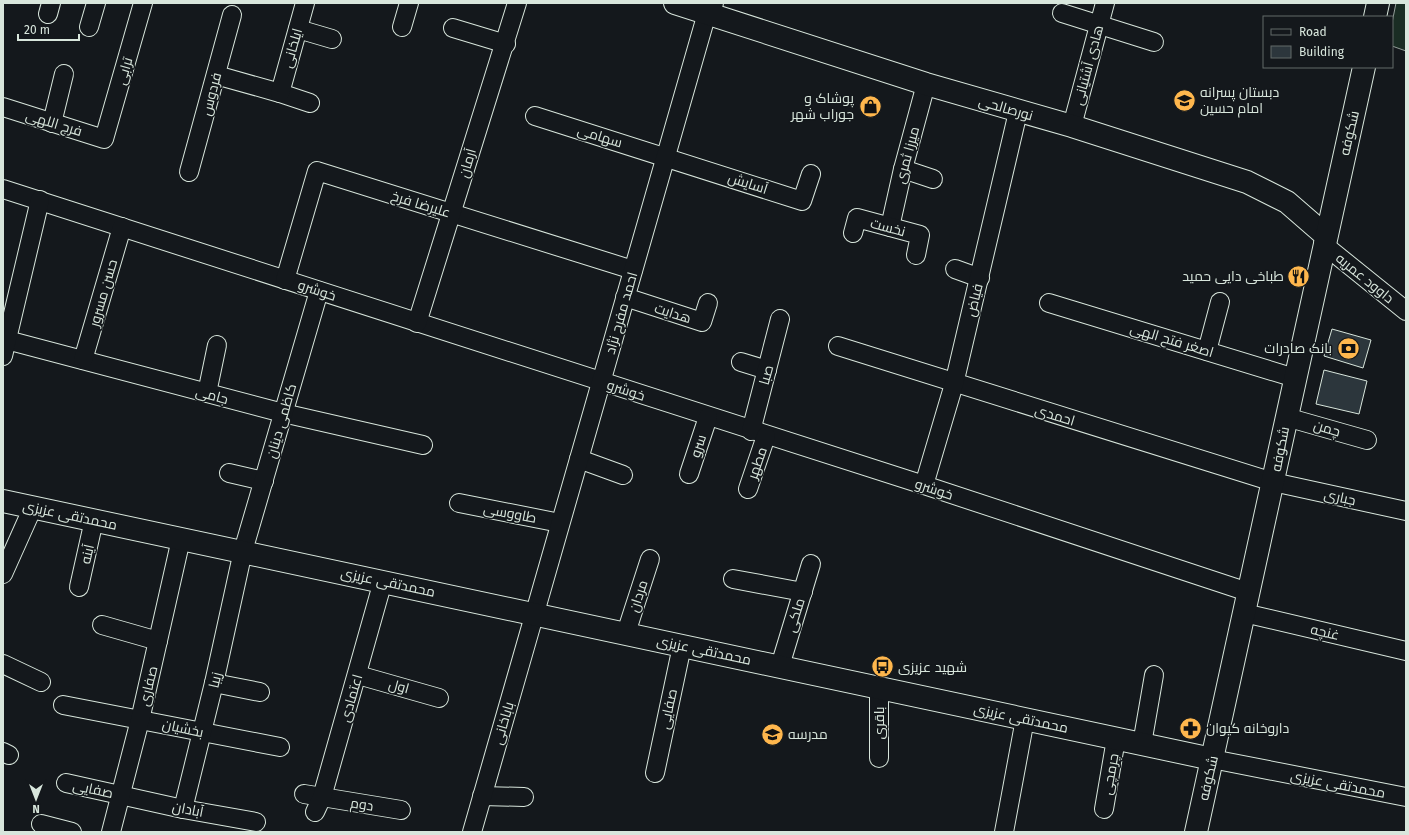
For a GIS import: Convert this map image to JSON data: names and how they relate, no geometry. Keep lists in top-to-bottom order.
{
  "streets": {
    "main road": ["نورصالحی", "شکوفه", "محمدتقی عزیزی"],
    "street": [
      "ایلخانی",
      "هادی آشتیانی",
      "ترابی",
      "فردوس",
      "فرج اللهی",
      "سهامی",
      "میرزا ثمری",
      "آرمان",
      "آسایش",
      "علیرضا فرخ",
      "نخست",
      "داوود عمریه",
      "خوشرو",
      "حسن مسرور",
      "فیاض",
      "احمد مفرح نژاد",
      "هدایت",
      "اصغر فتح الهی",
      "صبا",
      "جامی",
      "احمدی",
      "کاظمی دینان",
      "چمن",
      "سرو",
      "مطهر",
      "جباری",
      "طاووسی",
      "آینه",
      "مردان",
      "ملکی",
      "غنچه",
      "زیبا",
      "صفاری",
      "اول",
      "اعتمادی",
      "صفایی",
      "باباخانی",
      "باقری",
      "بخشیان",
      "چرمچی",
      "دوم",
      "آبادان"
    ]
  },
  "crossings": [
    ["هادی آشتیانی", "نورصالحی"],
    ["ترابی", "فرج اللهی"],
    ["نورصالحی", "شکوفه"],
    ["نورصالحی", "میرزا ثمری"],
    ["نورصالحی", "داوود عمریه"],
    ["نورصالحی", "فیاض"],
    ["نورصالحی", "احمد مفرح نژاد"],
    ["شکوفه", "داوود عمریه"],
    ["شکوفه", "خوشرو"],
    ["شکوفه", "اصغر فتح الهی"],
    ["شکوفه", "احمدی"],
    ["شکوفه", "چمن"],
    ["شکوفه", "جباری"],
    ["شکوفه", "محمدتقی عزیزی"],
    ["شکوفه", "غنچه"],
    ["سهامی", "آسایش"],
    ["سهامی", "احمد مفرح نژاد"],
    ["میرزا ثمری", "نخست"],
    ["آرمان", "علیرضا فرخ"],
    ["آرمان", "خوشرو"],
    ["آسایش", "احمد مفرح نژاد"],
    ["علیرضا فرخ", "خوشرو"],
    ["علیرضا فرخ", "احمد مفرح نژاد"],
    ["خوشرو", "حسن مسرور"],
    ["خوشرو", "فیاض"],
    ["خوشرو", "احمد مفرح نژاد"],
    ["خوشرو", "صبا"],
    ["خوشرو", "کاظمی دینان"],
    ["خوشرو", "سرو"],
    ["خوشرو", "مطهر"],
    ["حسن مسرور", "جامی"],
    ["فیاض", "احمدی"],
    ["احمد مفرح نژاد", "هدایت"],
    ["احمد مفرح نژاد", "طاووسی"],
    ["احمد مفرح نژاد", "محمدتقی عزیزی"],
    ["احمد مفرح نژاد", "باباخانی"],
    ["صبا", "مطهر"],
    ["جامی", "کاظمی دینان"],
    ["احمدی", "جباری"],
    ["کاظمی دینان", "محمدتقی عزیزی"],
    ["کاظمی دینان", "زیبا"],
    ["محمدتقی عزیزی", "آینه"],
    ["محمدتقی عزیزی", "مردان"],
    ["محمدتقی عزیزی", "ملکی"],
    ["محمدتقی عزیزی", "زیبا"],
    ["محمدتقی عزیزی", "صفاری"],
    ["محمدتقی عزیزی", "اعتمادی"],
    ["محمدتقی عزیزی", "صفایی"],
    ["محمدتقی عزیزی", "باباخانی"],
    ["محمدتقی عزیزی", "باقری"],
    ["محمدتقی عزیزی", "چرمچی"],
    ["زیبا", "بخشیان"],
    ["زیبا", "آبادان"],
    ["صفاری", "صفایی"],
    ["صفاری", "بخشیان"],
    ["صفاری", "آبادان"],
    ["اول", "اعتمادی"],
    ["اعتمادی", "دوم"],
    ["صفایی", "آبادان"]
  ],
  "places": {
    "school or university": ["دبستان پسرانه امام حسین", "مدرسه"],
    "shop": ["پوشاک و جوراب شهر"],
    "restaurant": ["طباخی دایی حمید"],
    "bank": ["بانک صادرات"],
    "bus stop": ["شهید عزیزی"],
    "pharmacy": ["داروخانه کیوان"]
  },
  "legend": ["Road", "Building"],
  "scale_bar": "20 m",
  "north": "bottom"
}
